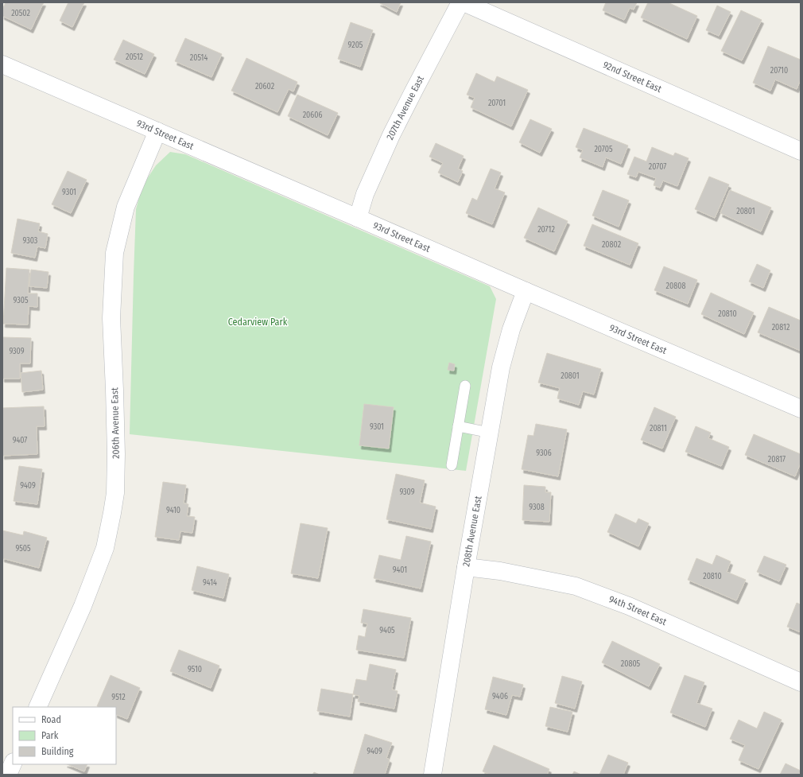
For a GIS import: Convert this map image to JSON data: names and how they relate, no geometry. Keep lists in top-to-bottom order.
{
  "streets": {
    "street": [
      "92nd Street East",
      "207th Avenue East",
      "93rd Street East",
      "206th Avenue East",
      "208th Avenue East",
      "94th Street East"
    ]
  },
  "crossings": [
    ["207th Avenue East", "93rd Street East"],
    ["93rd Street East", "206th Avenue East"],
    ["93rd Street East", "208th Avenue East"],
    ["208th Avenue East", "94th Street East"]
  ],
  "parks": ["Cedarview Park"],
  "house_numbers": [
    "20502",
    "9205",
    "20512",
    "20514",
    "20710",
    "20602",
    "20701",
    "20606",
    "20705",
    "20707",
    "9301",
    "20801",
    "20712",
    "9303",
    "20802",
    "20808",
    "9305",
    "20810",
    "20812",
    "9309",
    "20801",
    "9301",
    "20811",
    "9407",
    "9306",
    "20817",
    "9409",
    "9309",
    "9308",
    "9410",
    "9505",
    "9401",
    "20810",
    "9414",
    "9405",
    "20805",
    "9510",
    "9406",
    "9512",
    "9409"
  ],
  "legend": ["Road", "Park", "Building"]
}
